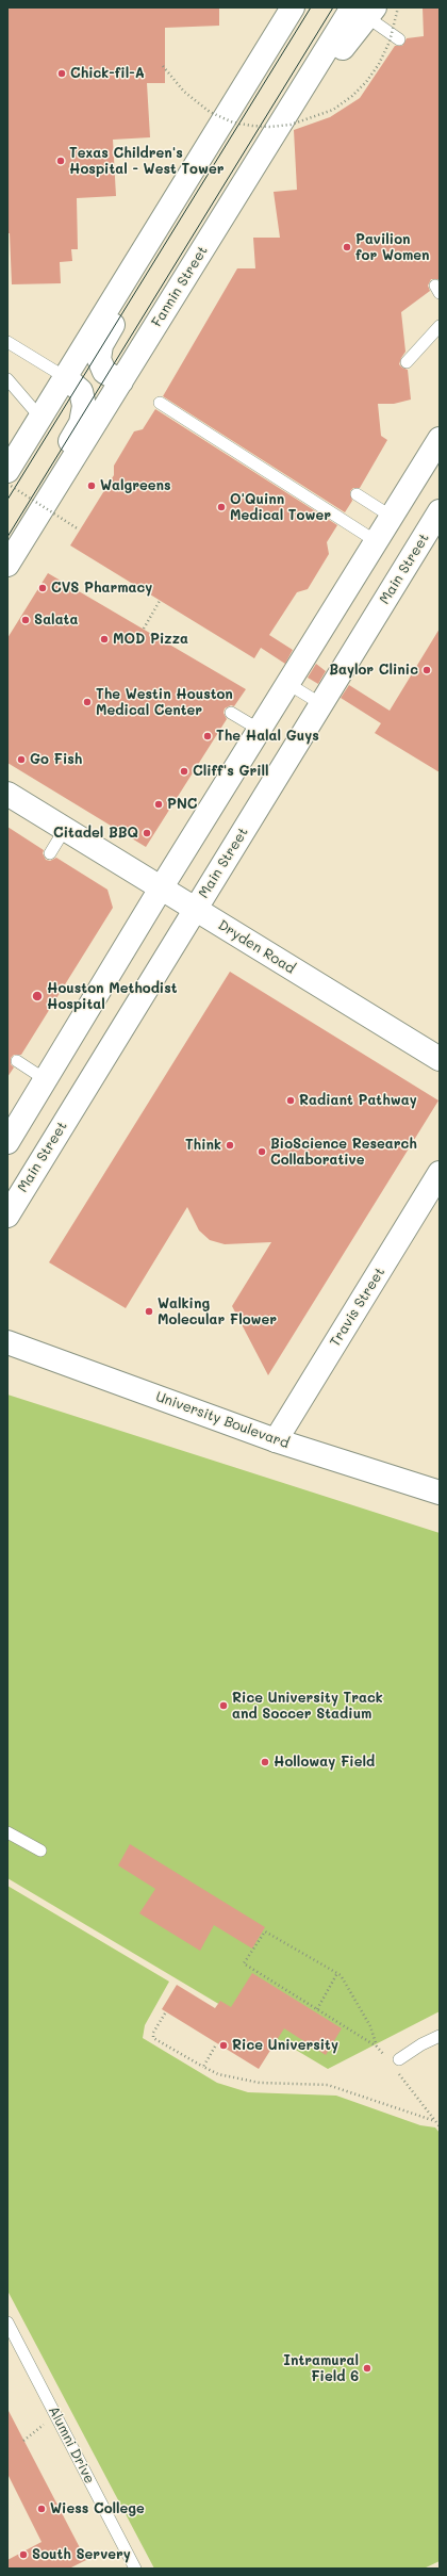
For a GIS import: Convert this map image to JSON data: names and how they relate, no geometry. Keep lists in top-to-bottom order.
{
  "streets": {
    "main road": [
      "Fannin Street",
      "Main Street",
      "Dryden Road",
      "Travis Street",
      "University Boulevard"
    ],
    "lane": ["Alumni Drive"]
  },
  "crossings": [
    ["Main Street", "Dryden Road"],
    ["Travis Street", "University Boulevard"]
  ],
  "places": [
    "Chick-fil-A",
    "Texas Children's Hospital - West Tower",
    "Pavilion for Women",
    "Walgreens",
    "O'Quinn Medical Tower",
    "CVS Pharmacy",
    "Salata",
    "MOD Pizza",
    "Baylor Clinic",
    "The Westin Houston Medical Center",
    "The Halal Guys",
    "Go Fish",
    "Cliff's Grill",
    "PNC",
    "Citadel BBQ",
    "Houston Methodist Hospital",
    "Radiant Pathway",
    "Think",
    "BioScience Research Collaborative",
    "Walking Molecular Flower",
    "Rice University Track and Soccer Stadium",
    "Holloway Field",
    "Rice University",
    "Intramural Field 6",
    "Wiess College",
    "South Servery"
  ]
}
